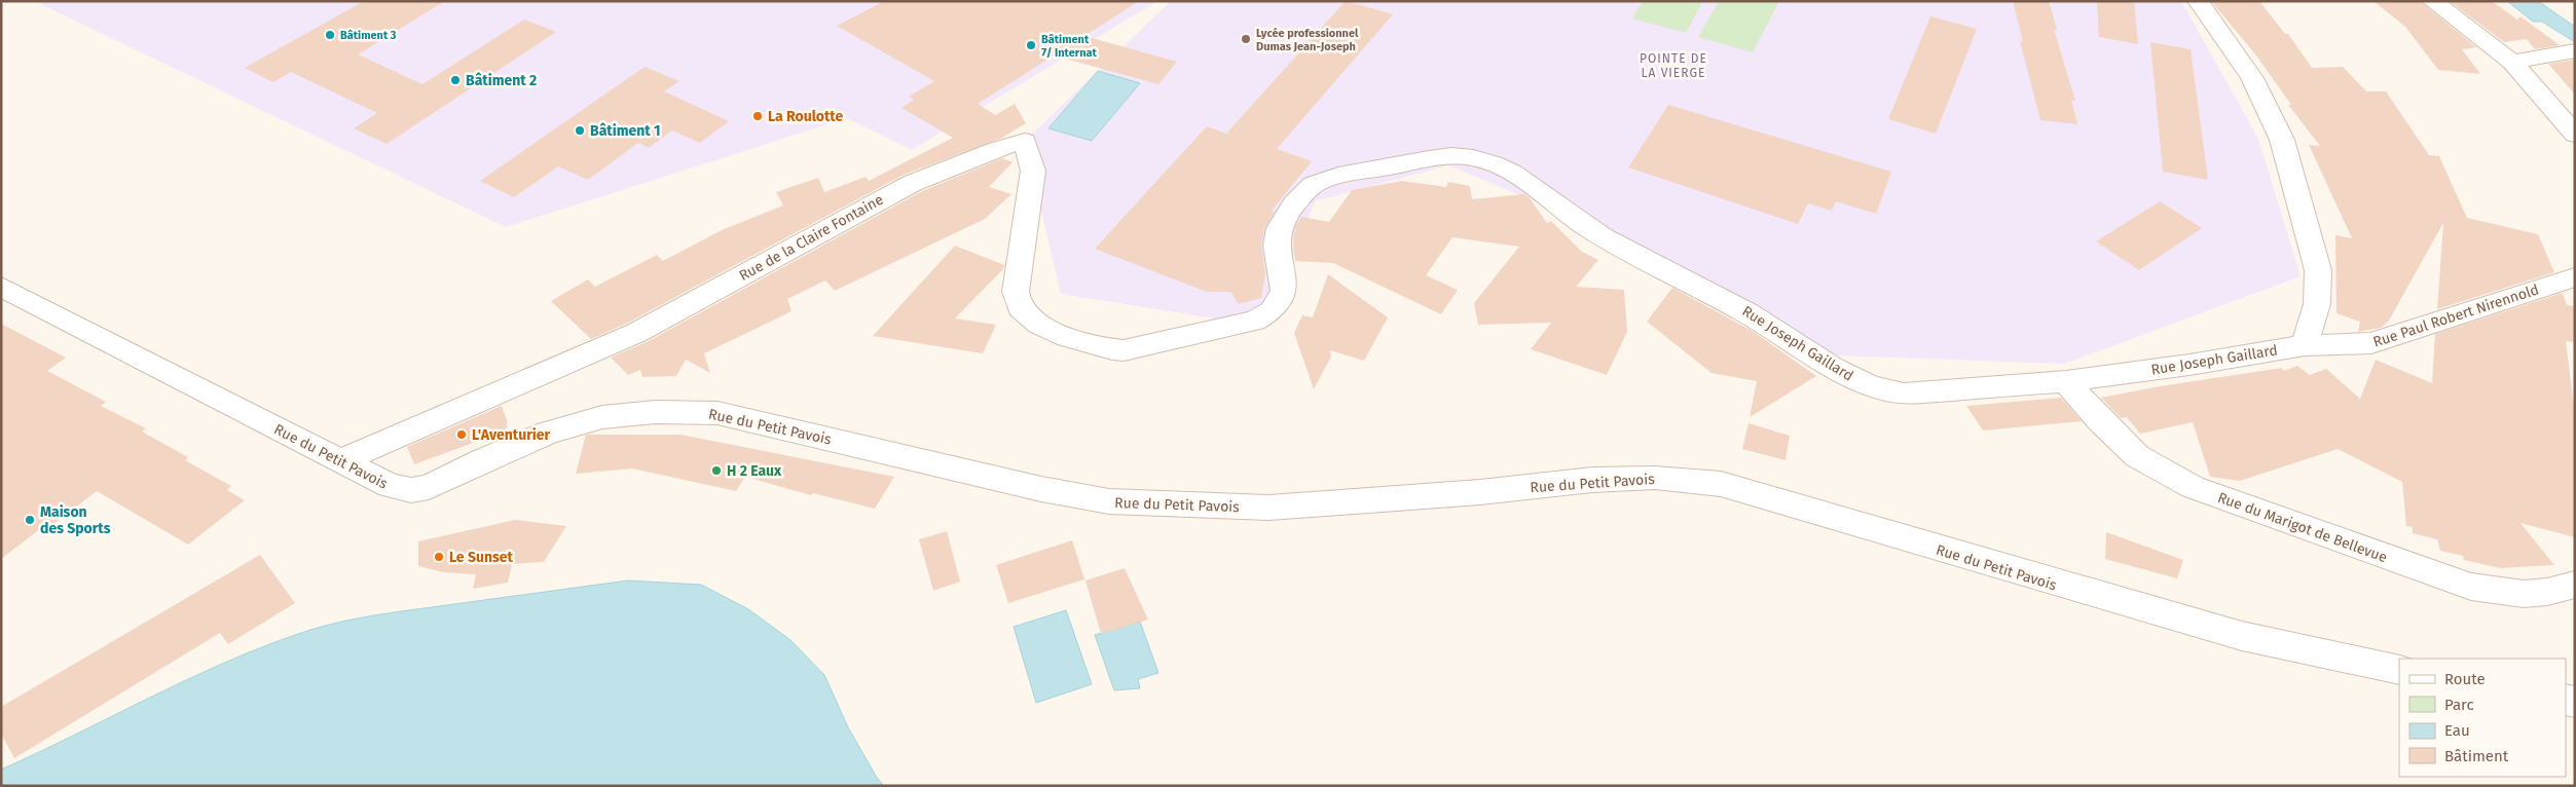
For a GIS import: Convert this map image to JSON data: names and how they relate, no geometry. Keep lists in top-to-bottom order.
{
  "streets": {
    "street": [
      "Rue de la Claire Fontaine",
      "Rue Paul Robert Nirennold",
      "Rue Joseph Gaillard",
      "Rue du Petit Pavois",
      "Rue du Marigot de Bellevue"
    ]
  },
  "crossings": [
    ["Rue de la Claire Fontaine", "Rue Joseph Gaillard"],
    ["Rue de la Claire Fontaine", "Rue du Petit Pavois"],
    ["Rue Paul Robert Nirennold", "Rue Joseph Gaillard"],
    ["Rue Joseph Gaillard", "Rue du Marigot de Bellevue"]
  ],
  "districts": ["POINTE DE LA VIERGE"],
  "places": [
    "Bâtiment 3",
    "Lycée professionnel Dumas Jean-Joseph",
    "Bâtiment 7/ Internat",
    "Bâtiment 2",
    "La Roulotte",
    "Bâtiment 1",
    "L'Aventurier",
    "H 2 Eaux",
    "Maison des Sports",
    "Le Sunset"
  ],
  "legend": [
    "Route",
    "Parc",
    "Eau",
    "Bâtiment"
  ]
}
